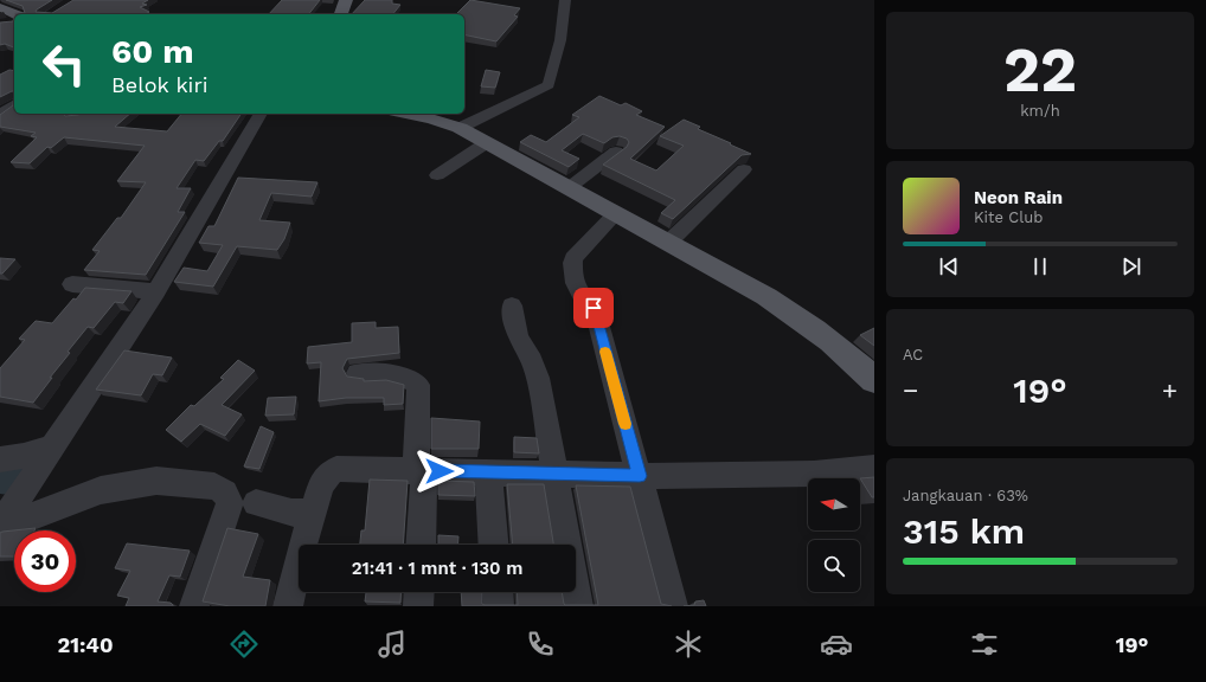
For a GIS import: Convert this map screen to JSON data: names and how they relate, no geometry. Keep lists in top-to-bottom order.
{
  "north": "left",
  "page": {
    "tile": [
      ["22", "km/h"],
      "AC",
      ["Jangkauan · 63%", "315 km"]
    ],
    "turn": ["60 m", "Belok kiri"],
    "song": ["Neon Rain", "Kite Club"],
    "heat": ["−", "19°", "+"],
    "limit": "30",
    "trip": "21:41 · 1 mnt · 130 m",
    "tabs": ["21:40", "19°"]
  }
}
